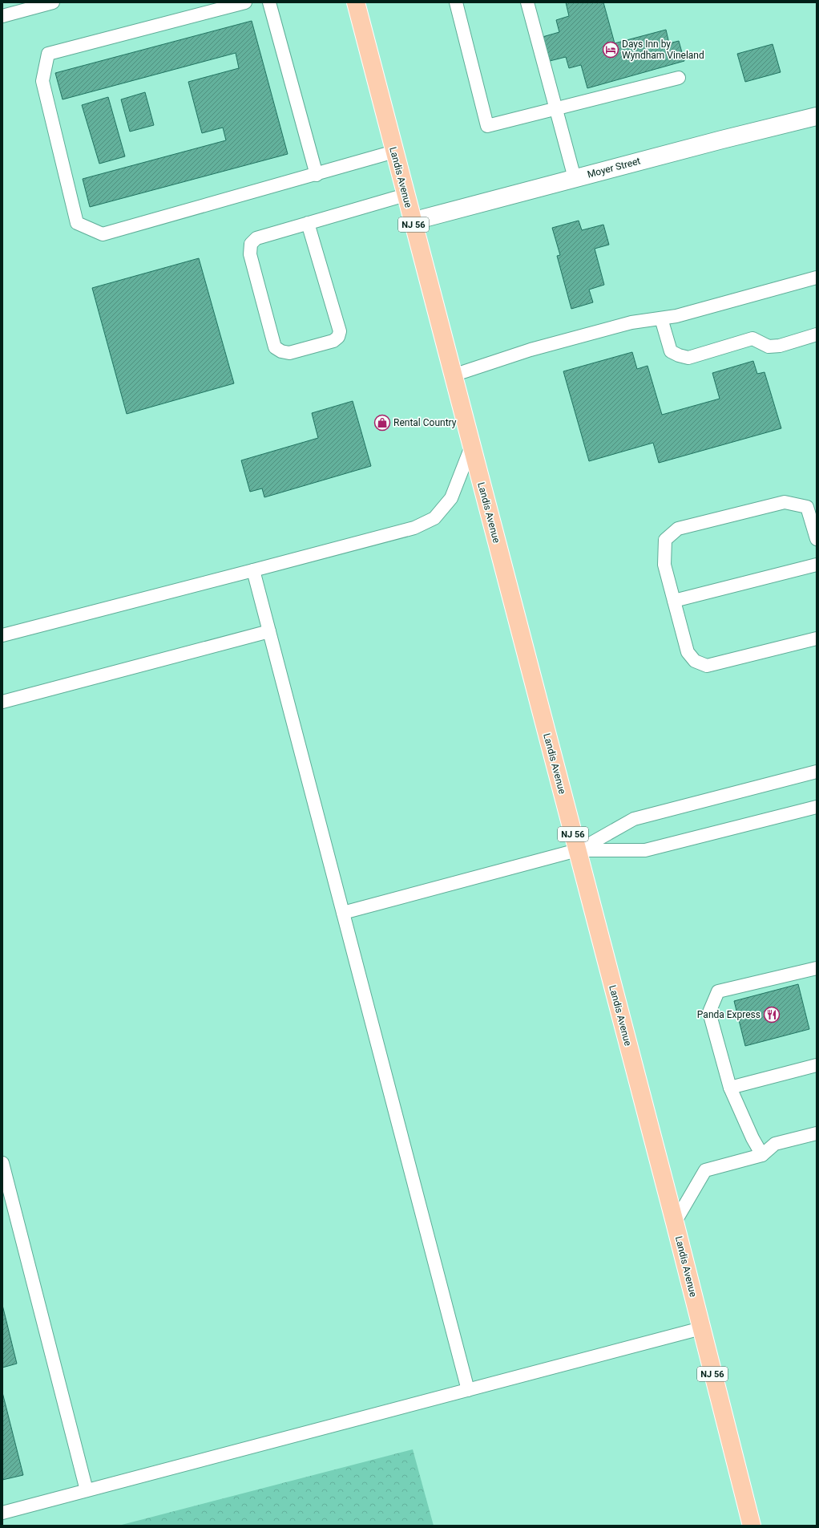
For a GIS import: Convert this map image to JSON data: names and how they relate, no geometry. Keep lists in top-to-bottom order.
{
  "streets": {
    "main road": ["Landis Avenue", "NJ 56"],
    "street": ["Moyer Street"]
  },
  "crossings": [
    ["Moyer Street", "Landis Avenue"]
  ],
  "places": {
    "hotel": ["Days Inn by Wyndham Vineland"],
    "shop": ["Rental Country"],
    "restaurant": ["Panda Express"]
  }
}
